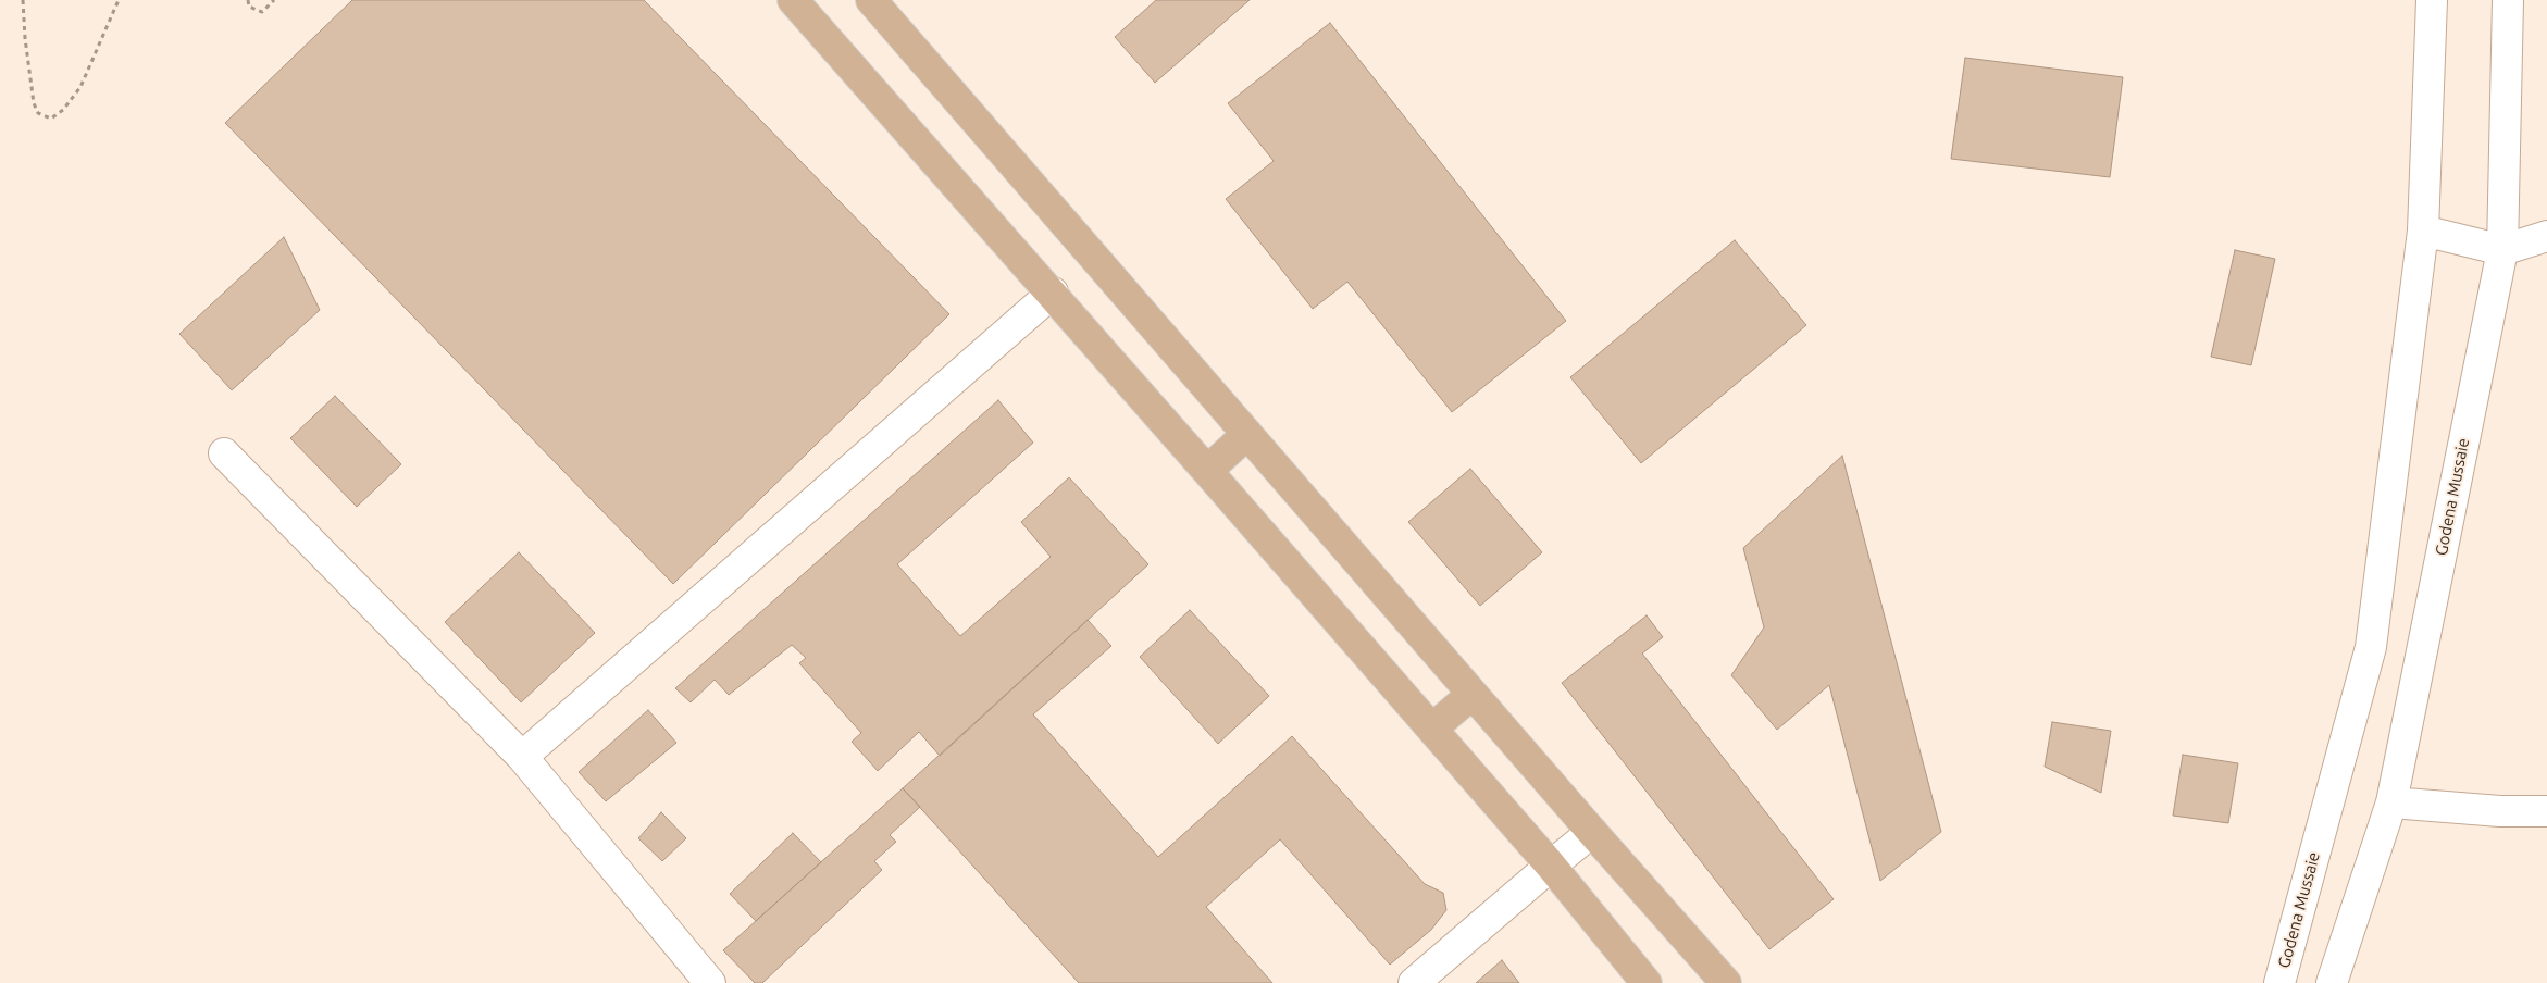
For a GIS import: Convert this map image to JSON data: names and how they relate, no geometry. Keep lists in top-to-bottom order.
{
  "streets": {
    "street": ["Godena Mussaie"]
  }
}
